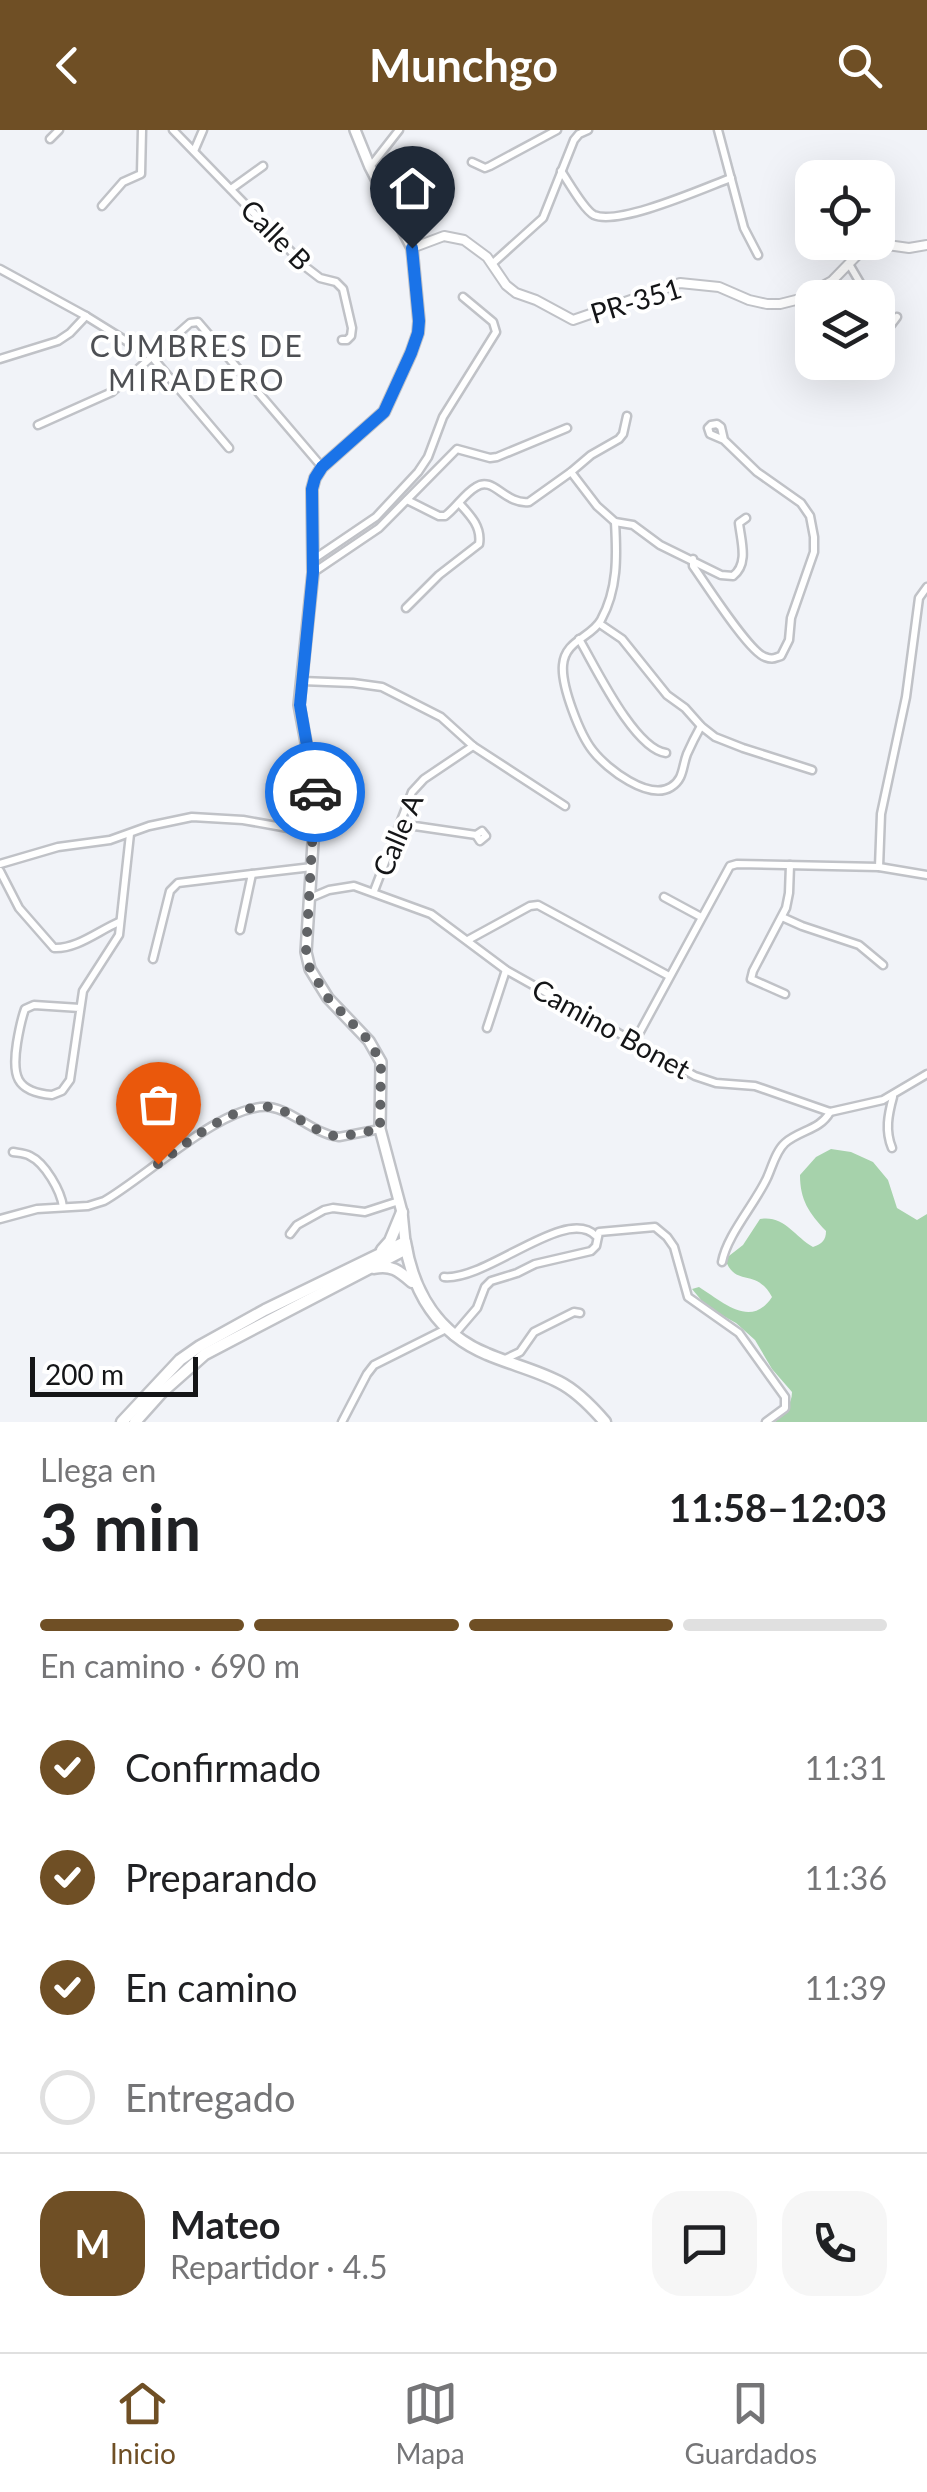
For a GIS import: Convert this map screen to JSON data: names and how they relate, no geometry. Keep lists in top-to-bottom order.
{
  "streets": {
    "street": [
      "Calle B",
      "PR-351",
      "Calle A",
      "Camino Bonet"
    ]
  },
  "crossings": [
    ["Calle A", "Camino Bonet"]
  ],
  "districts": ["CUMBRES DE MIRADERO"],
  "scale_bar": "200 m",
  "page": {
    "header": "Munchgo",
    "scale": "200 m",
    "heading": ["3 min", "Llega en", "11:58–12:03"],
    "panel": ["Mateo", "Repartidor · 4.5"],
    "bar": "En camino · 690 m",
    "list": [
      ["Confirmado", "11:31"],
      ["Preparando", "11:36"],
      ["En camino", "11:39"],
      "Entregado"
    ],
    "round": "M",
    "tabs": ["Inicio", "Mapa", "Guardados"]
  }
}
